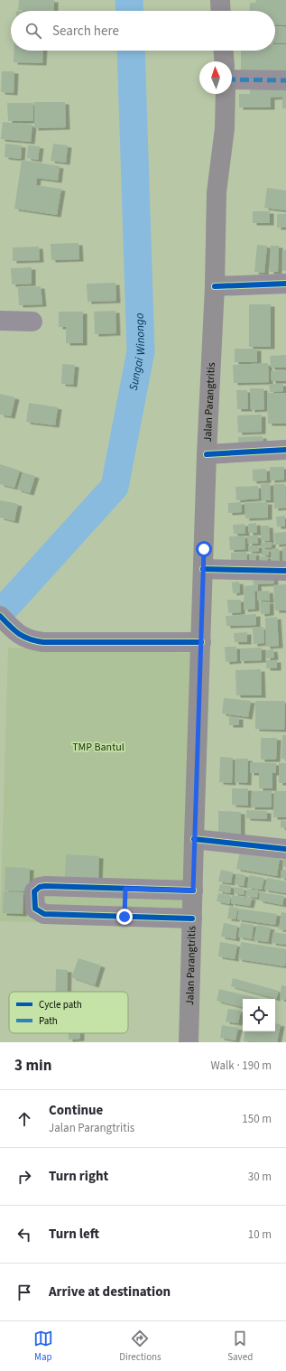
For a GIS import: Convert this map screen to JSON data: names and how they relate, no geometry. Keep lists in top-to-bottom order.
{
  "streets": {
    "main road": ["Jalan Parangtritis"]
  },
  "water": ["Sungai Winongo"],
  "parks": ["TMP Bantul"],
  "legend": ["Cycle path", "Path"],
  "north": "top",
  "page": {
    "search": "Search here",
    "heading": ["3 min", "Walk · 190 m"],
    "list": [
      ["Continue", "Jalan Parangtritis", "150 m"],
      ["Turn right", "30 m"],
      ["Turn left", "10 m"],
      "Arrive at destination"
    ],
    "nav": ["Map", "Directions", "Saved"]
  }
}
